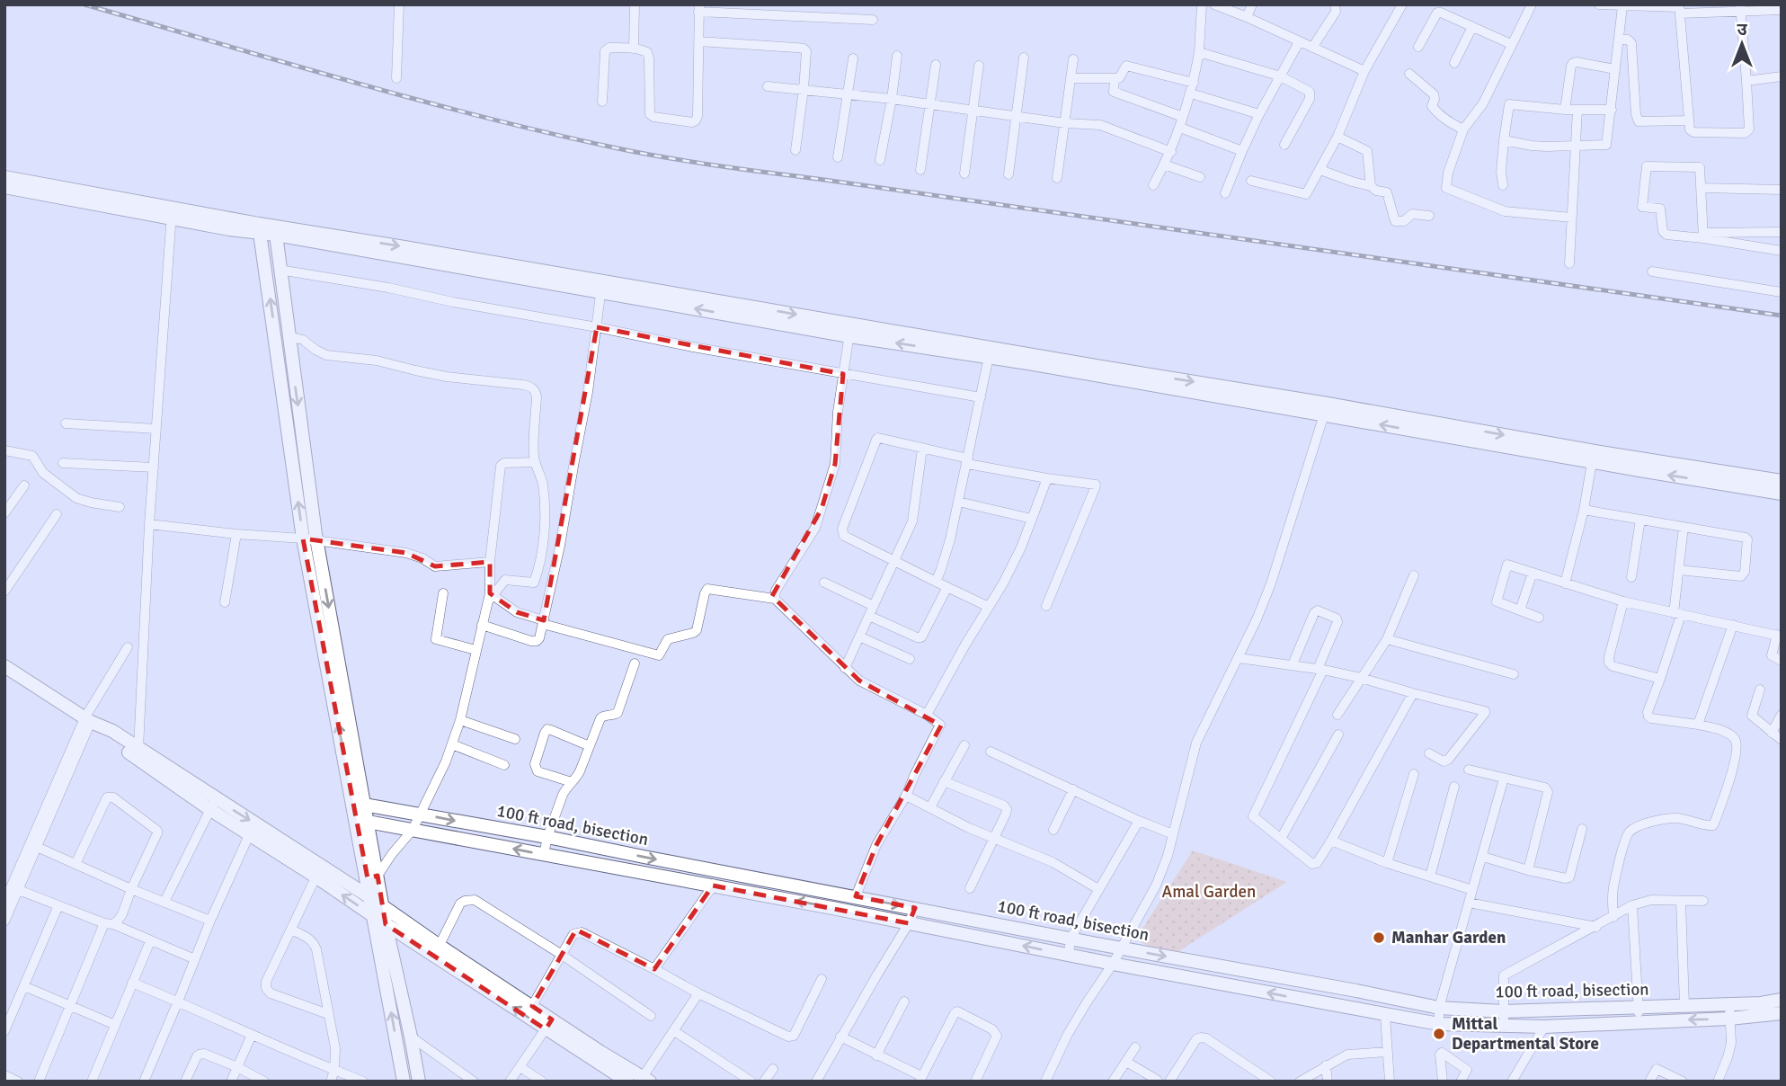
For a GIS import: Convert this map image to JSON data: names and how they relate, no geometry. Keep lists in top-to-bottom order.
{
  "streets": {
    "street": ["100 ft road, bisection"]
  },
  "parks": ["Amal Garden"],
  "places": ["Manhar Garden", "Mittal Departmental Store"],
  "north": "top"
}
